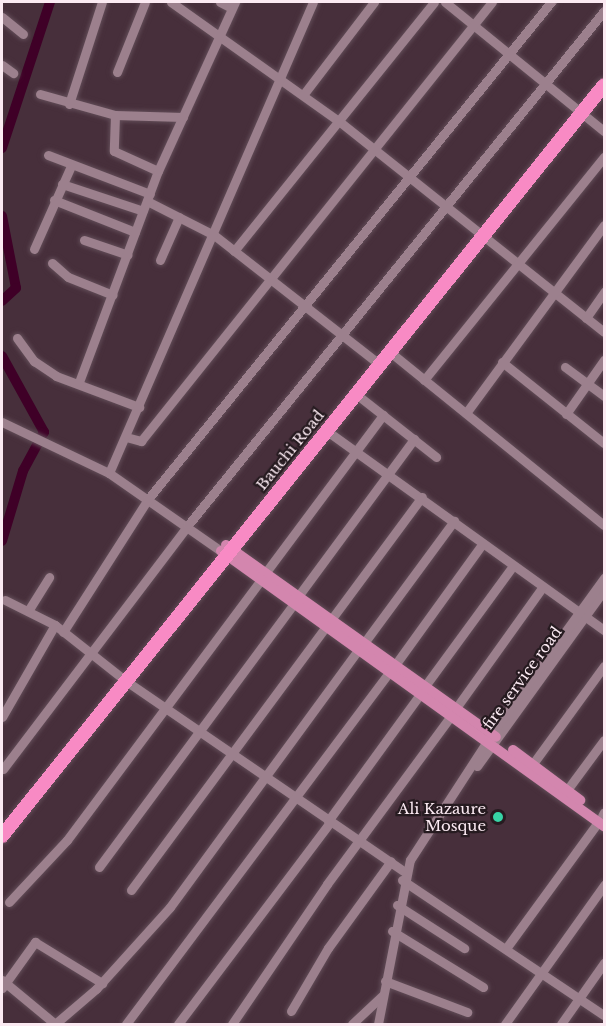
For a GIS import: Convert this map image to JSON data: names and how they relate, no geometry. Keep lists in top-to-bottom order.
{
  "streets": {
    "highway": ["Bauchi Road"],
    "street": ["fire service road"]
  },
  "places": ["Ali Kazaure Mosque"]
}
